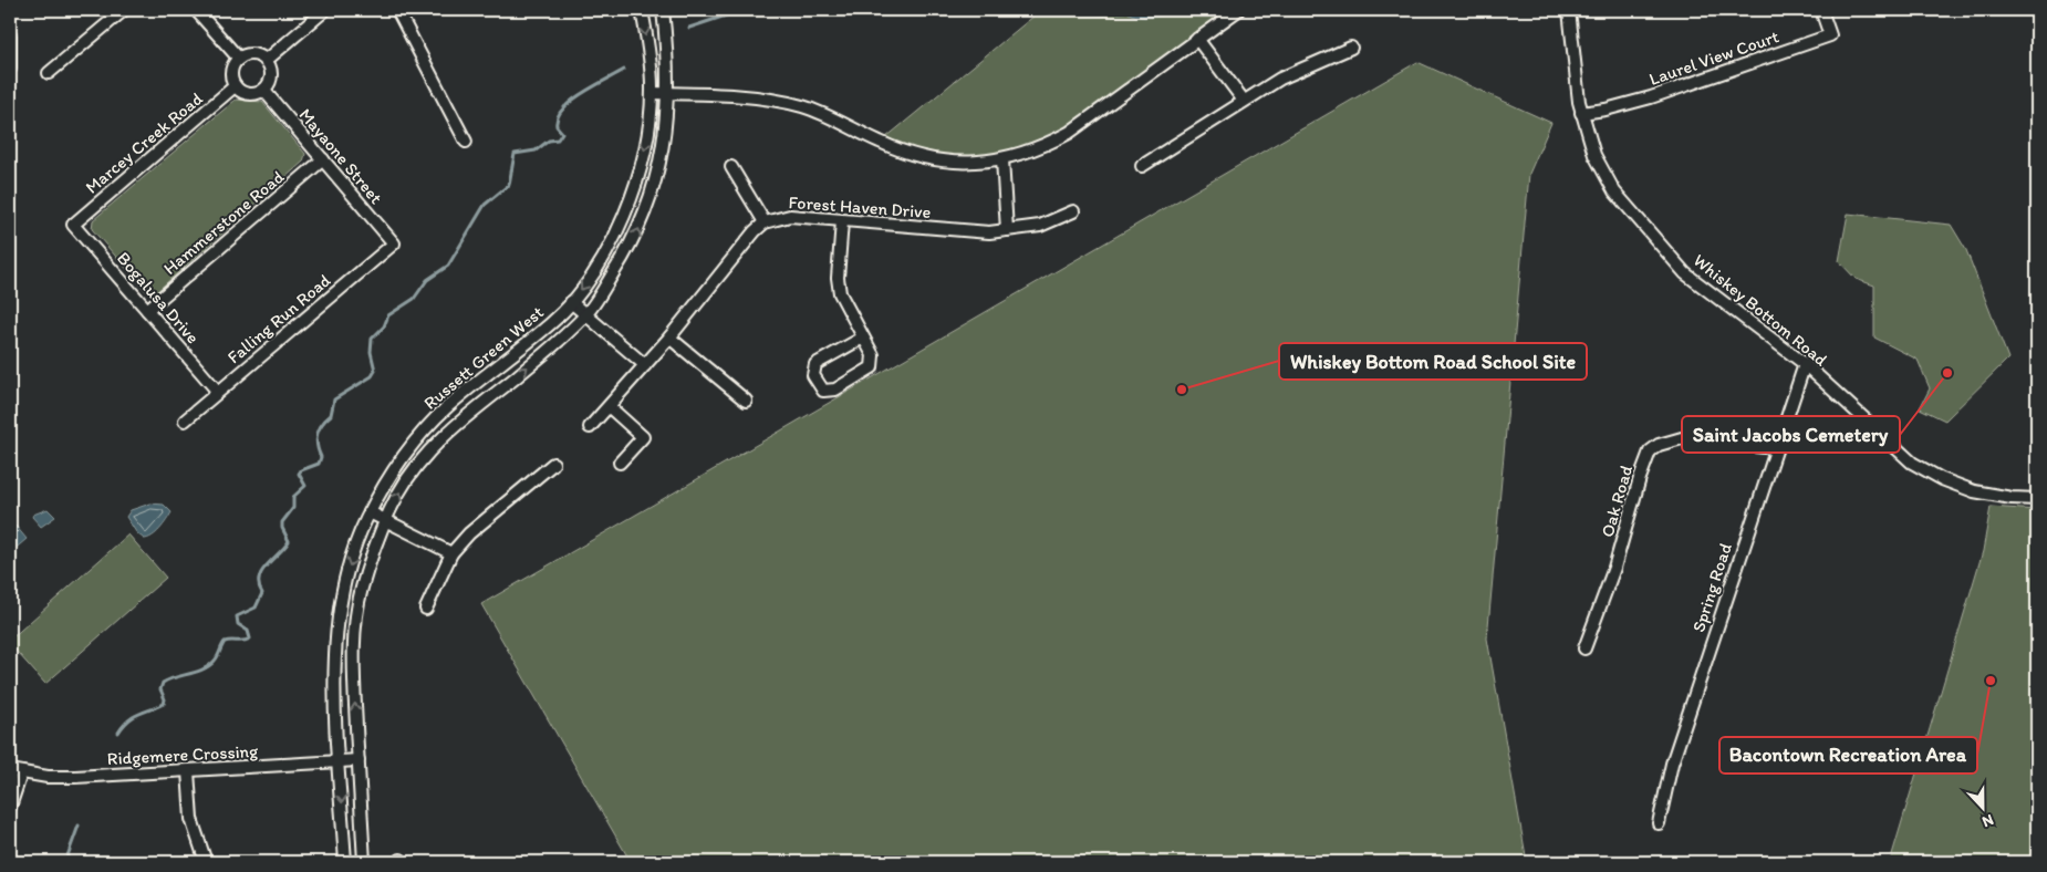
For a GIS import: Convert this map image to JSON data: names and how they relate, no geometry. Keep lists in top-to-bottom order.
{
  "streets": {
    "street": [
      "Laurel View Court",
      "Marcey Creek Road",
      "Mayaone Street",
      "Forest Haven Drive",
      "Hammerstone Road",
      "Bogalusa Drive",
      "Whiskey Bottom Road",
      "Falling Run Road",
      "Russett Green West",
      "Oak Road",
      "Spring Road",
      "Ridgemere Crossing"
    ]
  },
  "crossings": [
    ["Laurel View Court", "Whiskey Bottom Road"],
    ["Marcey Creek Road", "Mayaone Street"],
    ["Marcey Creek Road", "Bogalusa Drive"],
    ["Mayaone Street", "Hammerstone Road"],
    ["Mayaone Street", "Falling Run Road"],
    ["Hammerstone Road", "Bogalusa Drive"],
    ["Bogalusa Drive", "Falling Run Road"],
    ["Whiskey Bottom Road", "Spring Road"],
    ["Russett Green West", "Ridgemere Crossing"],
    ["Oak Road", "Spring Road"]
  ],
  "places": ["Saint Jacobs Cemetery", "Whiskey Bottom Road School Site", "Bacontown Recreation Area"],
  "north": "bottom"
}
